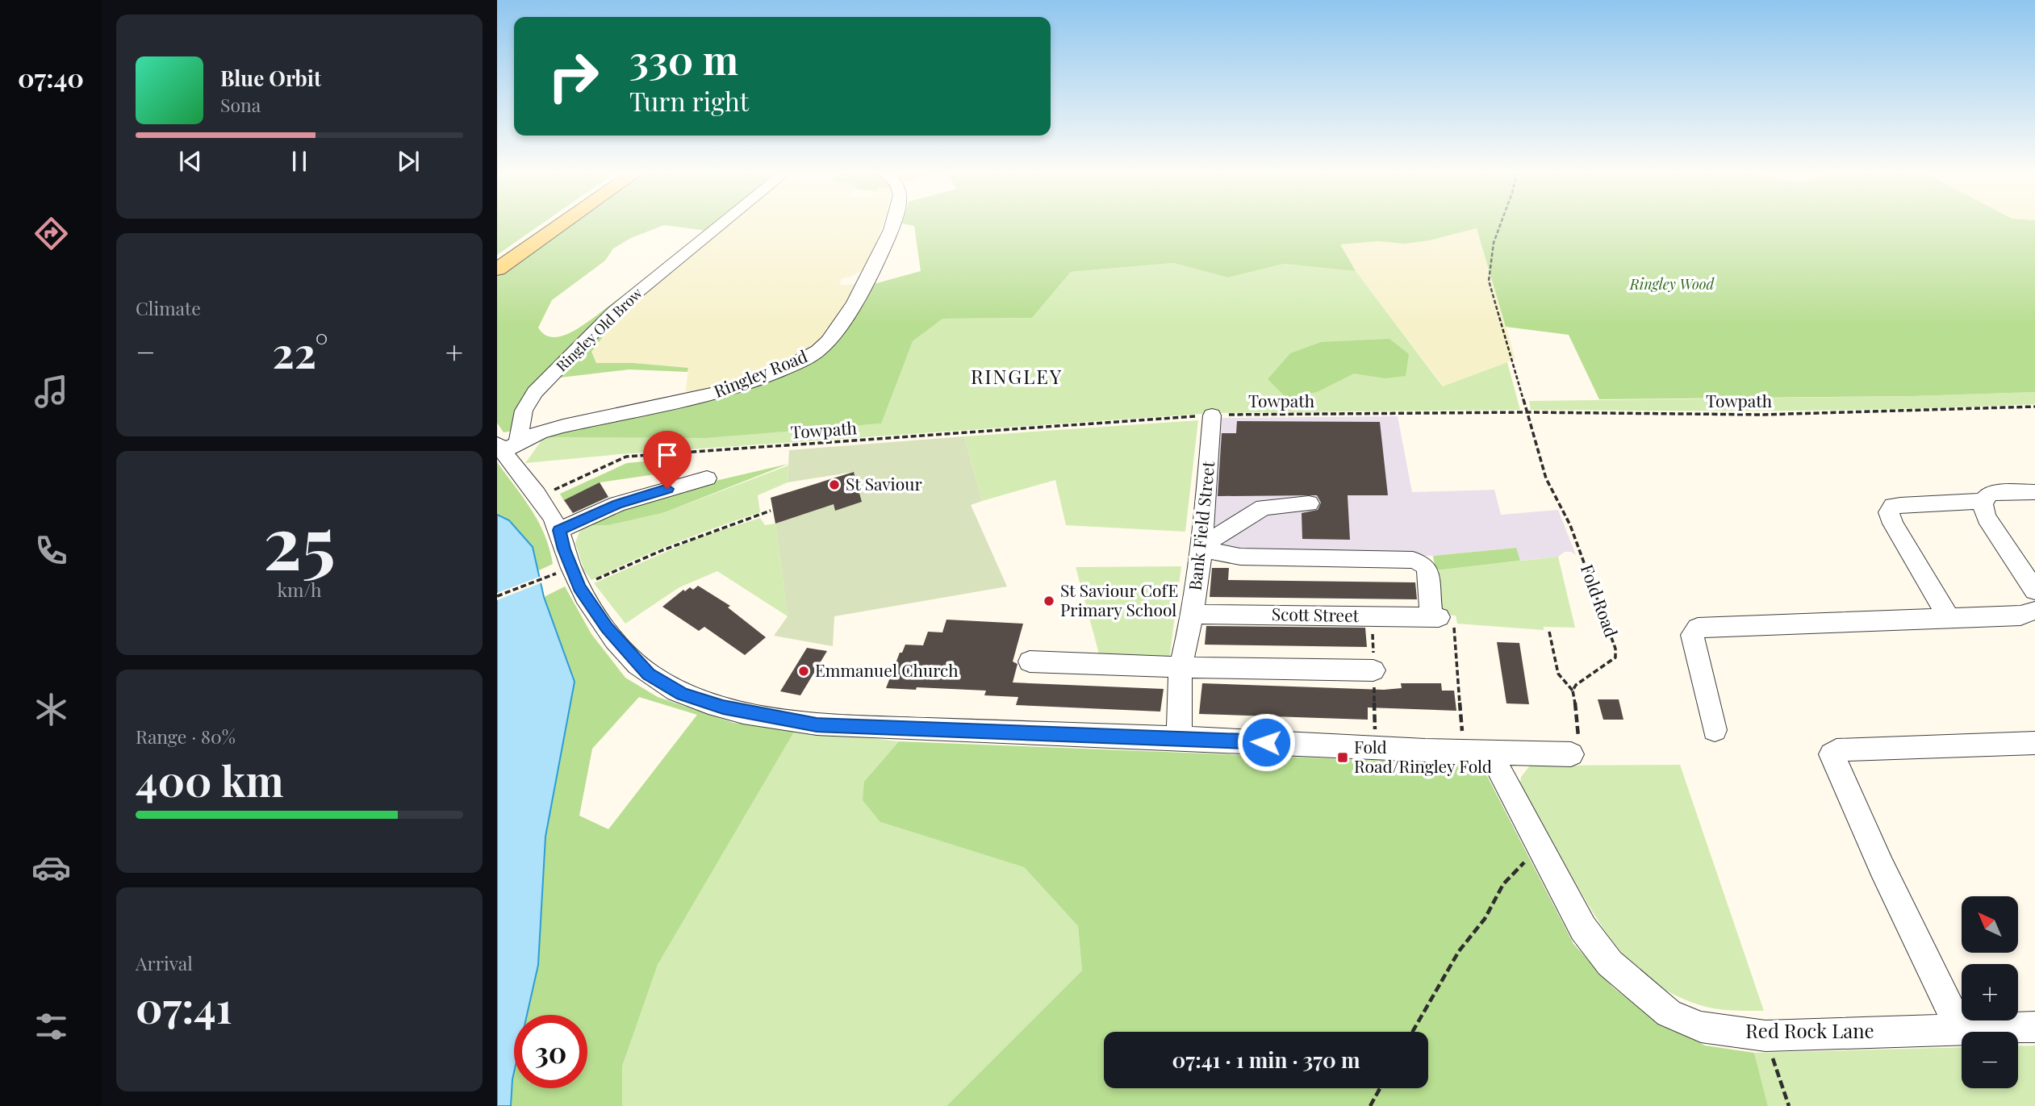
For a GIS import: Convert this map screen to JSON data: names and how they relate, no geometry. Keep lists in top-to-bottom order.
{
  "streets": {
    "street": [
      "Ringley Old Brow",
      "Ringley Road",
      "Bank Field Street",
      "Scott Street",
      "Red Rock Lane"
    ],
    "path": ["Towpath", "Fold Road"]
  },
  "crossings": [
    ["Ringley Old Brow", "Ringley Road"],
    ["Towpath", "Bank Field Street"],
    ["Towpath", "Fold Road"],
    ["Bank Field Street", "Scott Street"]
  ],
  "districts": ["RINGLEY"],
  "parks": ["Ringley Wood"],
  "places": {
    "other": ["St Saviour", "St Saviour CofE Primary School", "Emmanuel Church"],
    "transit": ["Fold Road/Ringley Fold"]
  },
  "north": "top left",
  "page": {
    "tabs": "07:40",
    "turn": ["330 m", "Turn right"],
    "song": ["Blue Orbit", "Sona"],
    "tile": [
      "Climate",
      ["25", "km/h"],
      ["Range · 80%", "400 km"],
      ["Arrival", "07:41"]
    ],
    "heat": ["−", "22°", "+"],
    "map_buttons": ["+", "−"],
    "limit": "30",
    "trip": "07:41 · 1 min · 370 m"
  }
}
